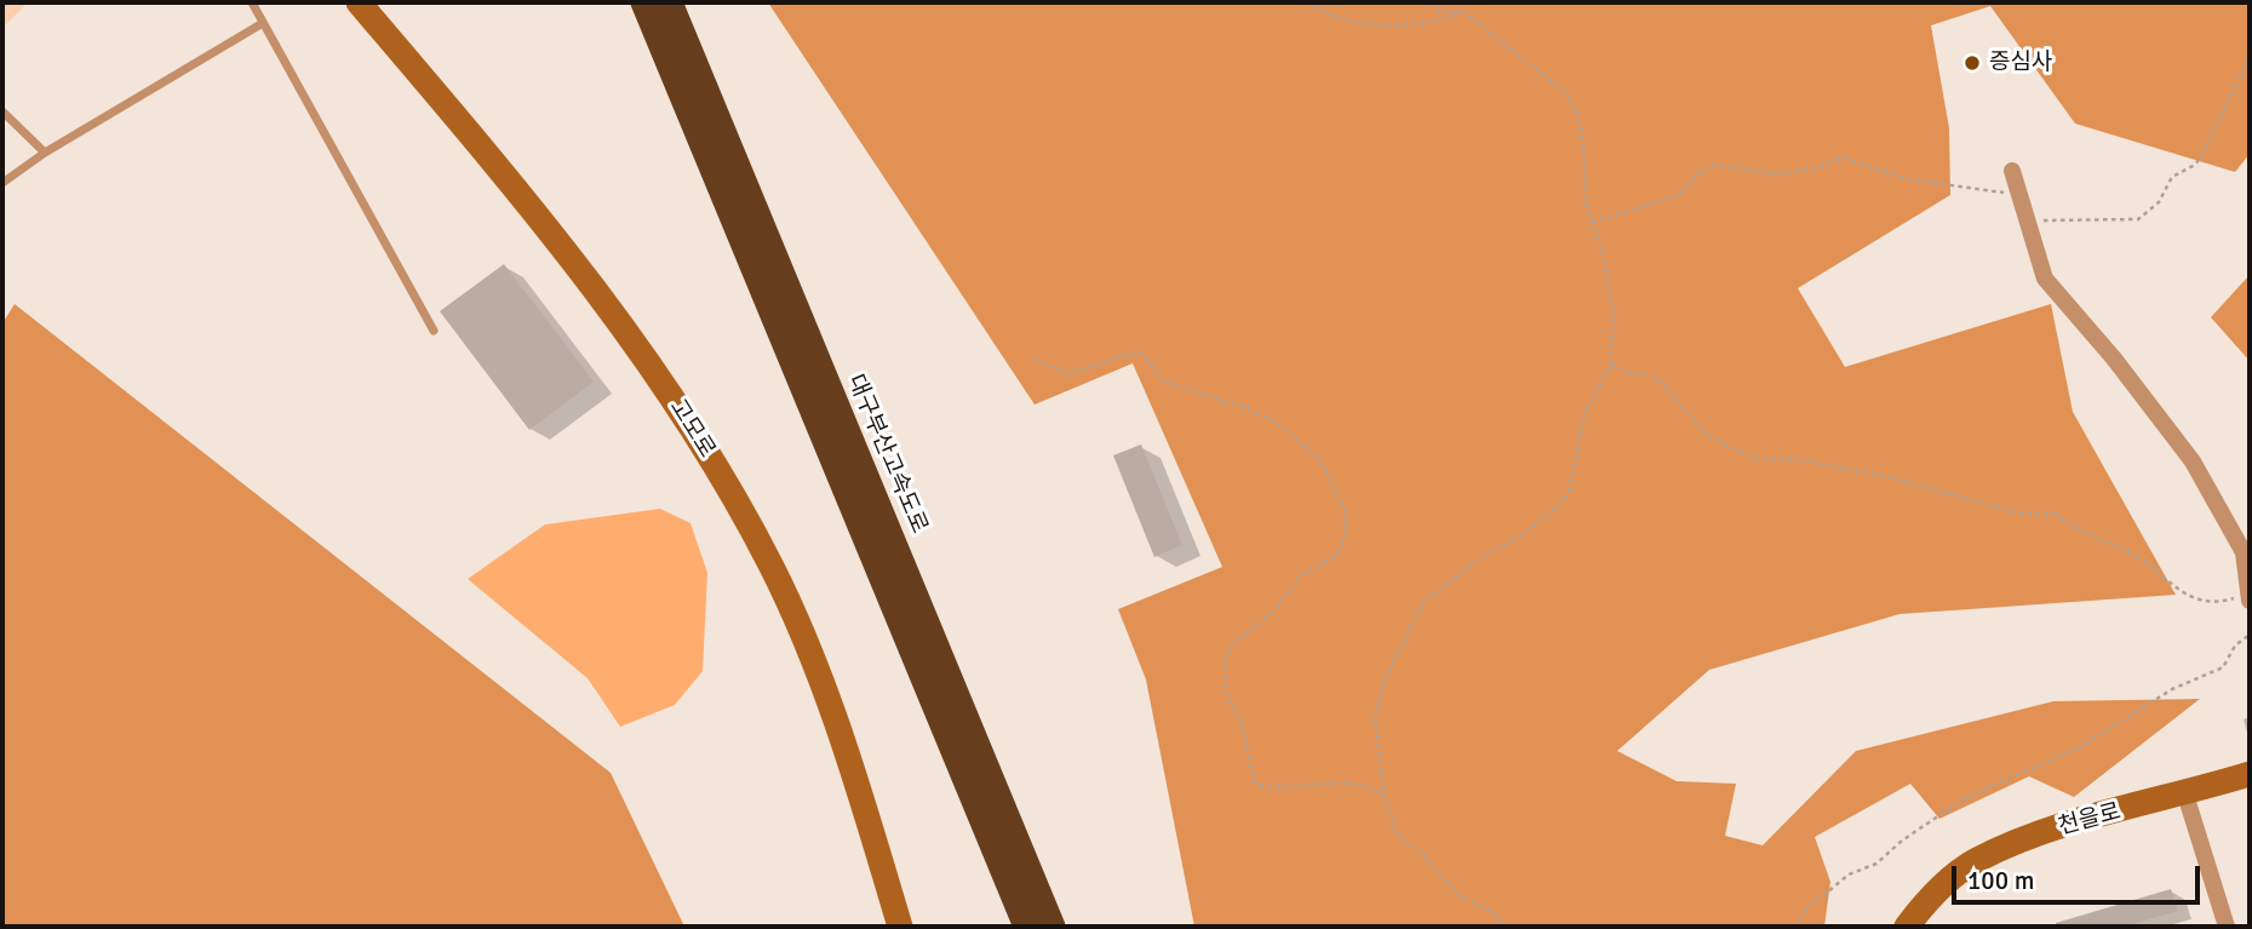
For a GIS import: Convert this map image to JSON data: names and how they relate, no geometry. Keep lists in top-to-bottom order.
{
  "streets": {
    "highway": ["대구부산고속도로"],
    "main road": ["고모로", "천을로"]
  },
  "places": ["증심사"],
  "scale_bar": "100 m"
}
